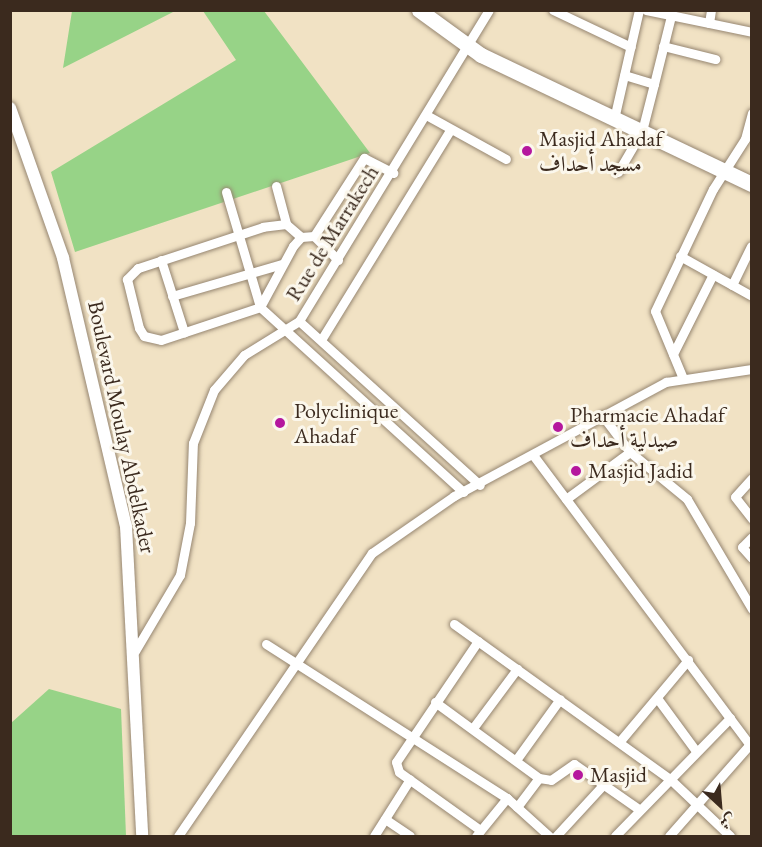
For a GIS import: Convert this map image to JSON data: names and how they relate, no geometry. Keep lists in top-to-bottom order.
{
  "streets": {
    "street": ["Rue de Marrakech", "Boulevard Moulay Abdelkader"]
  },
  "crossings": [
    ["Rue de Marrakech", "Boulevard Moulay Abdelkader"]
  ],
  "places": [
    "Masjid Ahadaf مسجد أحداف",
    "Polyclinique Ahadaf",
    "Pharmacie Ahadaf صيدلية أحداف",
    "Masjid Jadid",
    "Masjid"
  ],
  "north": "bottom right"
}
